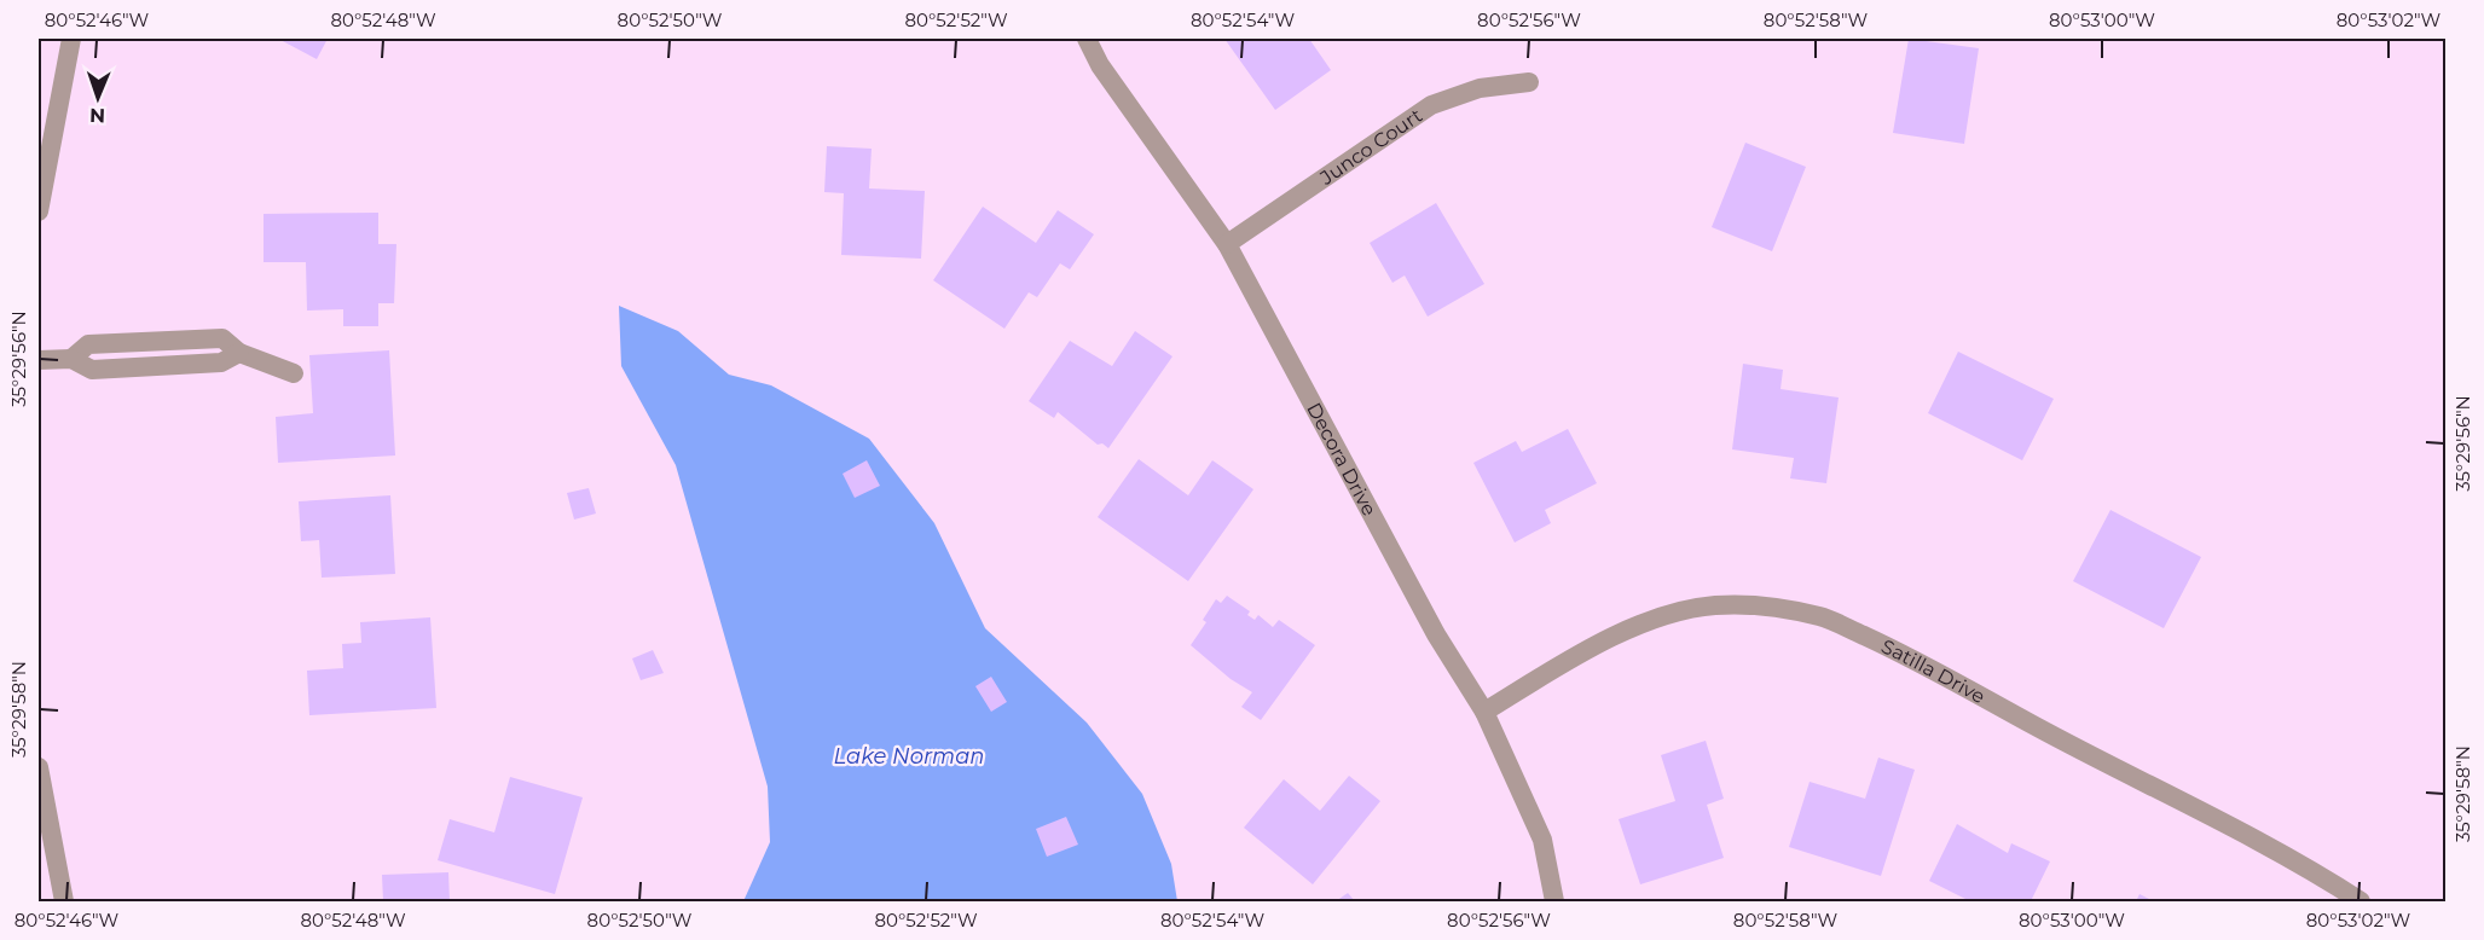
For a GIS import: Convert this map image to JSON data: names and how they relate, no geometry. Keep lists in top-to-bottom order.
{
  "streets": {
    "street": ["Junco Court", "Decora Drive", "Satilla Drive"]
  },
  "crossings": [
    ["Junco Court", "Decora Drive"],
    ["Decora Drive", "Satilla Drive"]
  ],
  "water": ["Lake Norman"],
  "north": "bottom",
  "coordinates": [
    "80°52'46\"W",
    "80°52'48\"W",
    "80°52'50\"W",
    "80°52'52\"W",
    "80°52'54\"W",
    "80°52'56\"W",
    "80°52'58\"W",
    "80°53'00\"W",
    "80°53'02\"W",
    "35°29'56\"N",
    "35°29'58\"N"
  ]
}
